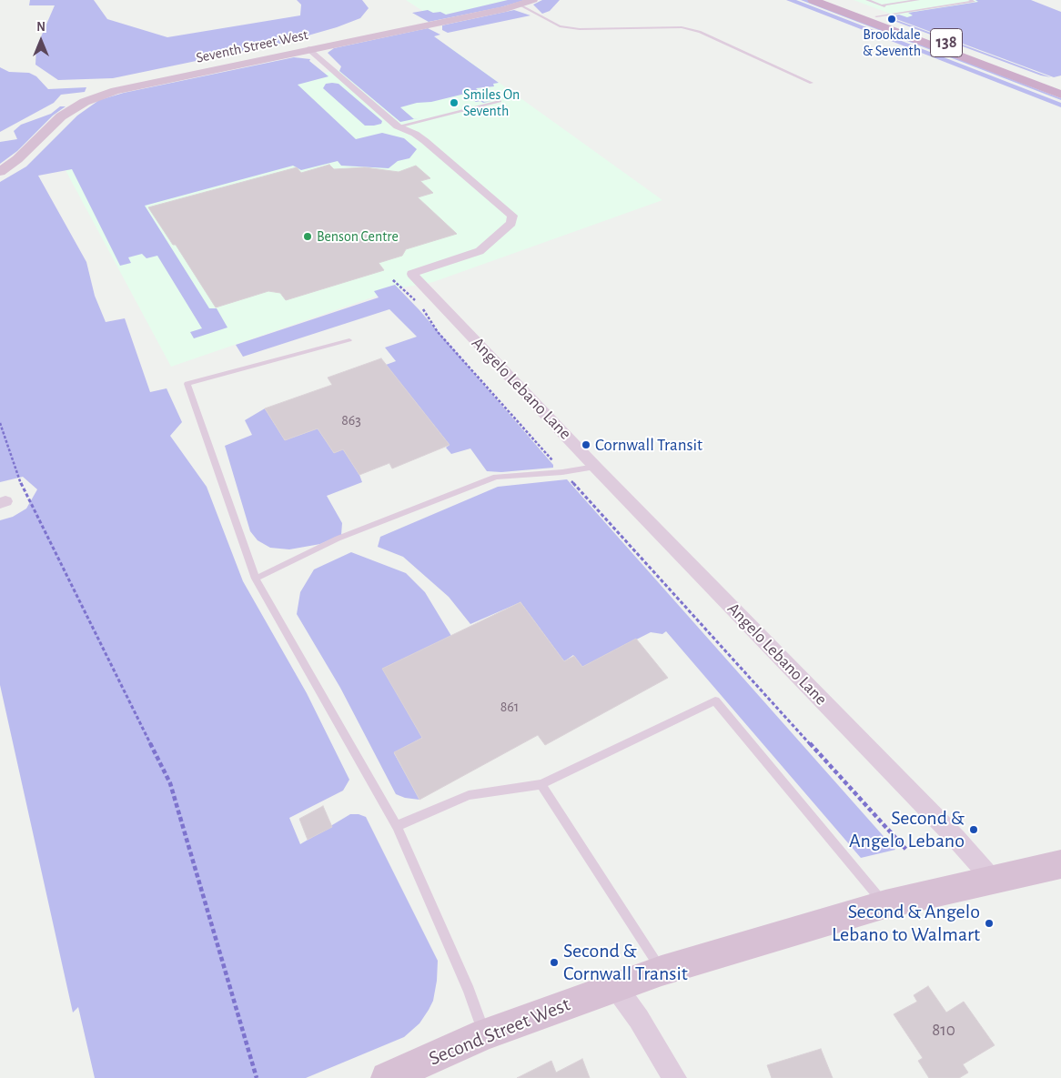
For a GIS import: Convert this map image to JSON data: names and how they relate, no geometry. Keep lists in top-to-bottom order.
{
  "streets": {
    "main road": ["138"],
    "street": ["Seventh Street West", "Angelo Lebano Lane", "Second Street West"]
  },
  "crossings": [
    ["Seventh Street West", "Angelo Lebano Lane"],
    ["Angelo Lebano Lane", "Second Street West"]
  ],
  "places": [
    "Brookdale & Seventh",
    "Smiles On Seventh",
    "Benson Centre",
    "Cornwall Transit",
    "Second & Angelo Lebano",
    "Second & Angelo Lebano to Walmart",
    "Second & Cornwall Transit"
  ],
  "house_numbers": ["863", "861", "810"],
  "north": "top"
}
